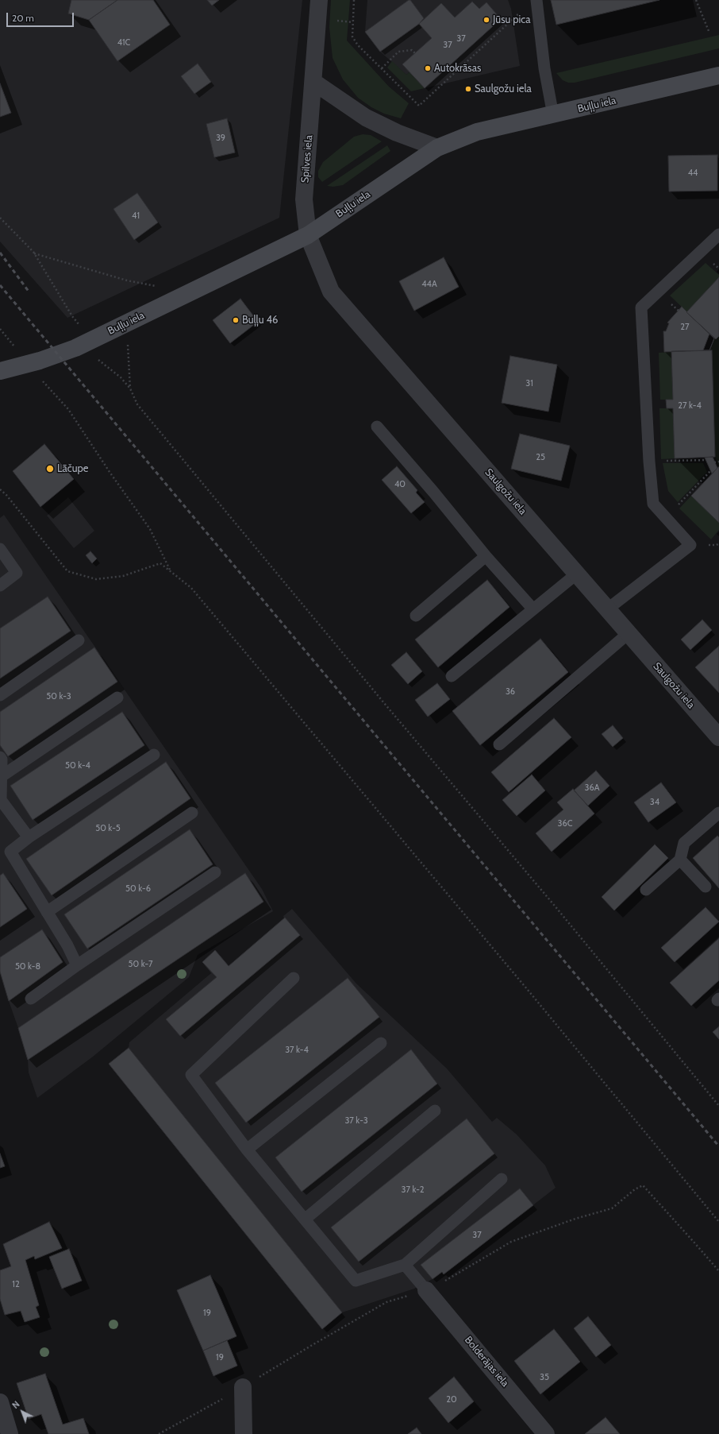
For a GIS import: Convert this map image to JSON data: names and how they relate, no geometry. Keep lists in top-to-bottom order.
{
  "streets": {
    "street": [
      "Buļļu iela",
      "Spilves iela",
      "Saulgožu iela",
      "Bolderājas iela"
    ]
  },
  "crossings": [
    ["Buļļu iela", "Spilves iela"],
    ["Buļļu iela", "Saulgožu iela"],
    ["Spilves iela", "Saulgožu iela"]
  ],
  "places": [
    "Jūsu pica",
    "Autokrāsas",
    "Saulgožu iela",
    "Buļļu 46",
    "Lāčupe"
  ],
  "house_numbers": [
    "37",
    "41C",
    "37",
    "39",
    "44",
    "41",
    "44A",
    "27",
    "31",
    "27 k-4",
    "25",
    "40",
    "36",
    "50 k-3",
    "50 k-4",
    "36A",
    "34",
    "36C",
    "50 k-5",
    "50 k-6",
    "50 k-7",
    "50 k-8",
    "37 k-4",
    "37 k-3",
    "37 k-2",
    "37",
    "12",
    "19",
    "19",
    "35",
    "20"
  ],
  "scale_bar": "20 m",
  "north": "top left"
}
